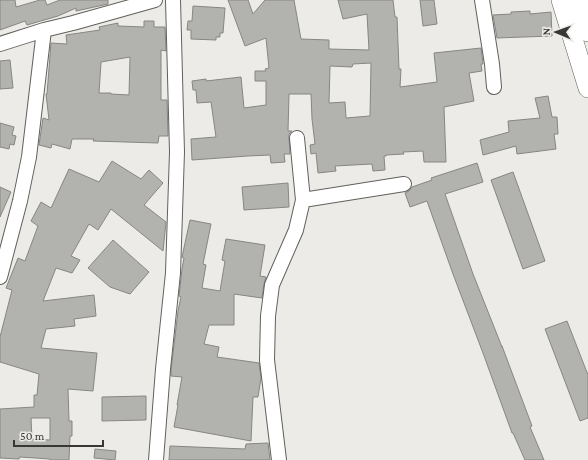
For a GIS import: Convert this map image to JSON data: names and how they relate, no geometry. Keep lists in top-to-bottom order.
{
  "scale_bar": "50 m",
  "north": "left"
}
